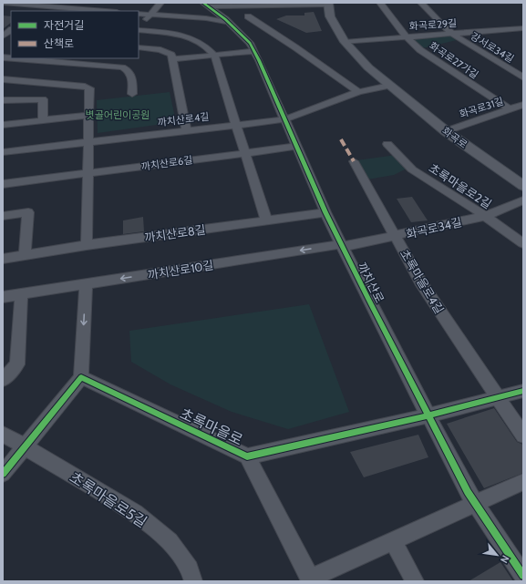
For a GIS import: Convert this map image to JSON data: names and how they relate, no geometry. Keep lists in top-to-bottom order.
{
  "streets": {
    "main road": ["화곡로"],
    "street": [
      "화곡로29길",
      "강서로34길",
      "화곡로27가길",
      "화곡로31길",
      "까치산로4길",
      "까치산로6길",
      "초록마을로2길",
      "화곡로34길",
      "까치산로8길",
      "까치산로10길",
      "초록마을로4길",
      "까치산로",
      "초록마을로",
      "초록마을로5길"
    ]
  },
  "crossings": [
    ["화곡로29길", "강서로34길"],
    ["화곡로29길", "화곡로27가길"],
    ["화곡로29길", "화곡로"],
    ["화곡로27가길", "화곡로31길"],
    ["화곡로31길", "화곡로"],
    ["까치산로4길", "까치산로"],
    ["화곡로", "까치산로"],
    ["까치산로6길", "까치산로"],
    ["초록마을로2길", "화곡로34길"],
    ["화곡로34길", "까치산로10길"],
    ["화곡로34길", "초록마을로4길"],
    ["화곡로34길", "까치산로"],
    ["까치산로8길", "까치산로"],
    ["까치산로10길", "까치산로"],
    ["초록마을로4길", "초록마을로"],
    ["까치산로", "초록마을로"]
  ],
  "one_way": ["까치산로10길"],
  "parks": ["볏골어린이공원"],
  "legend": ["자전거길", "산책로"],
  "north": "bottom right"
}
